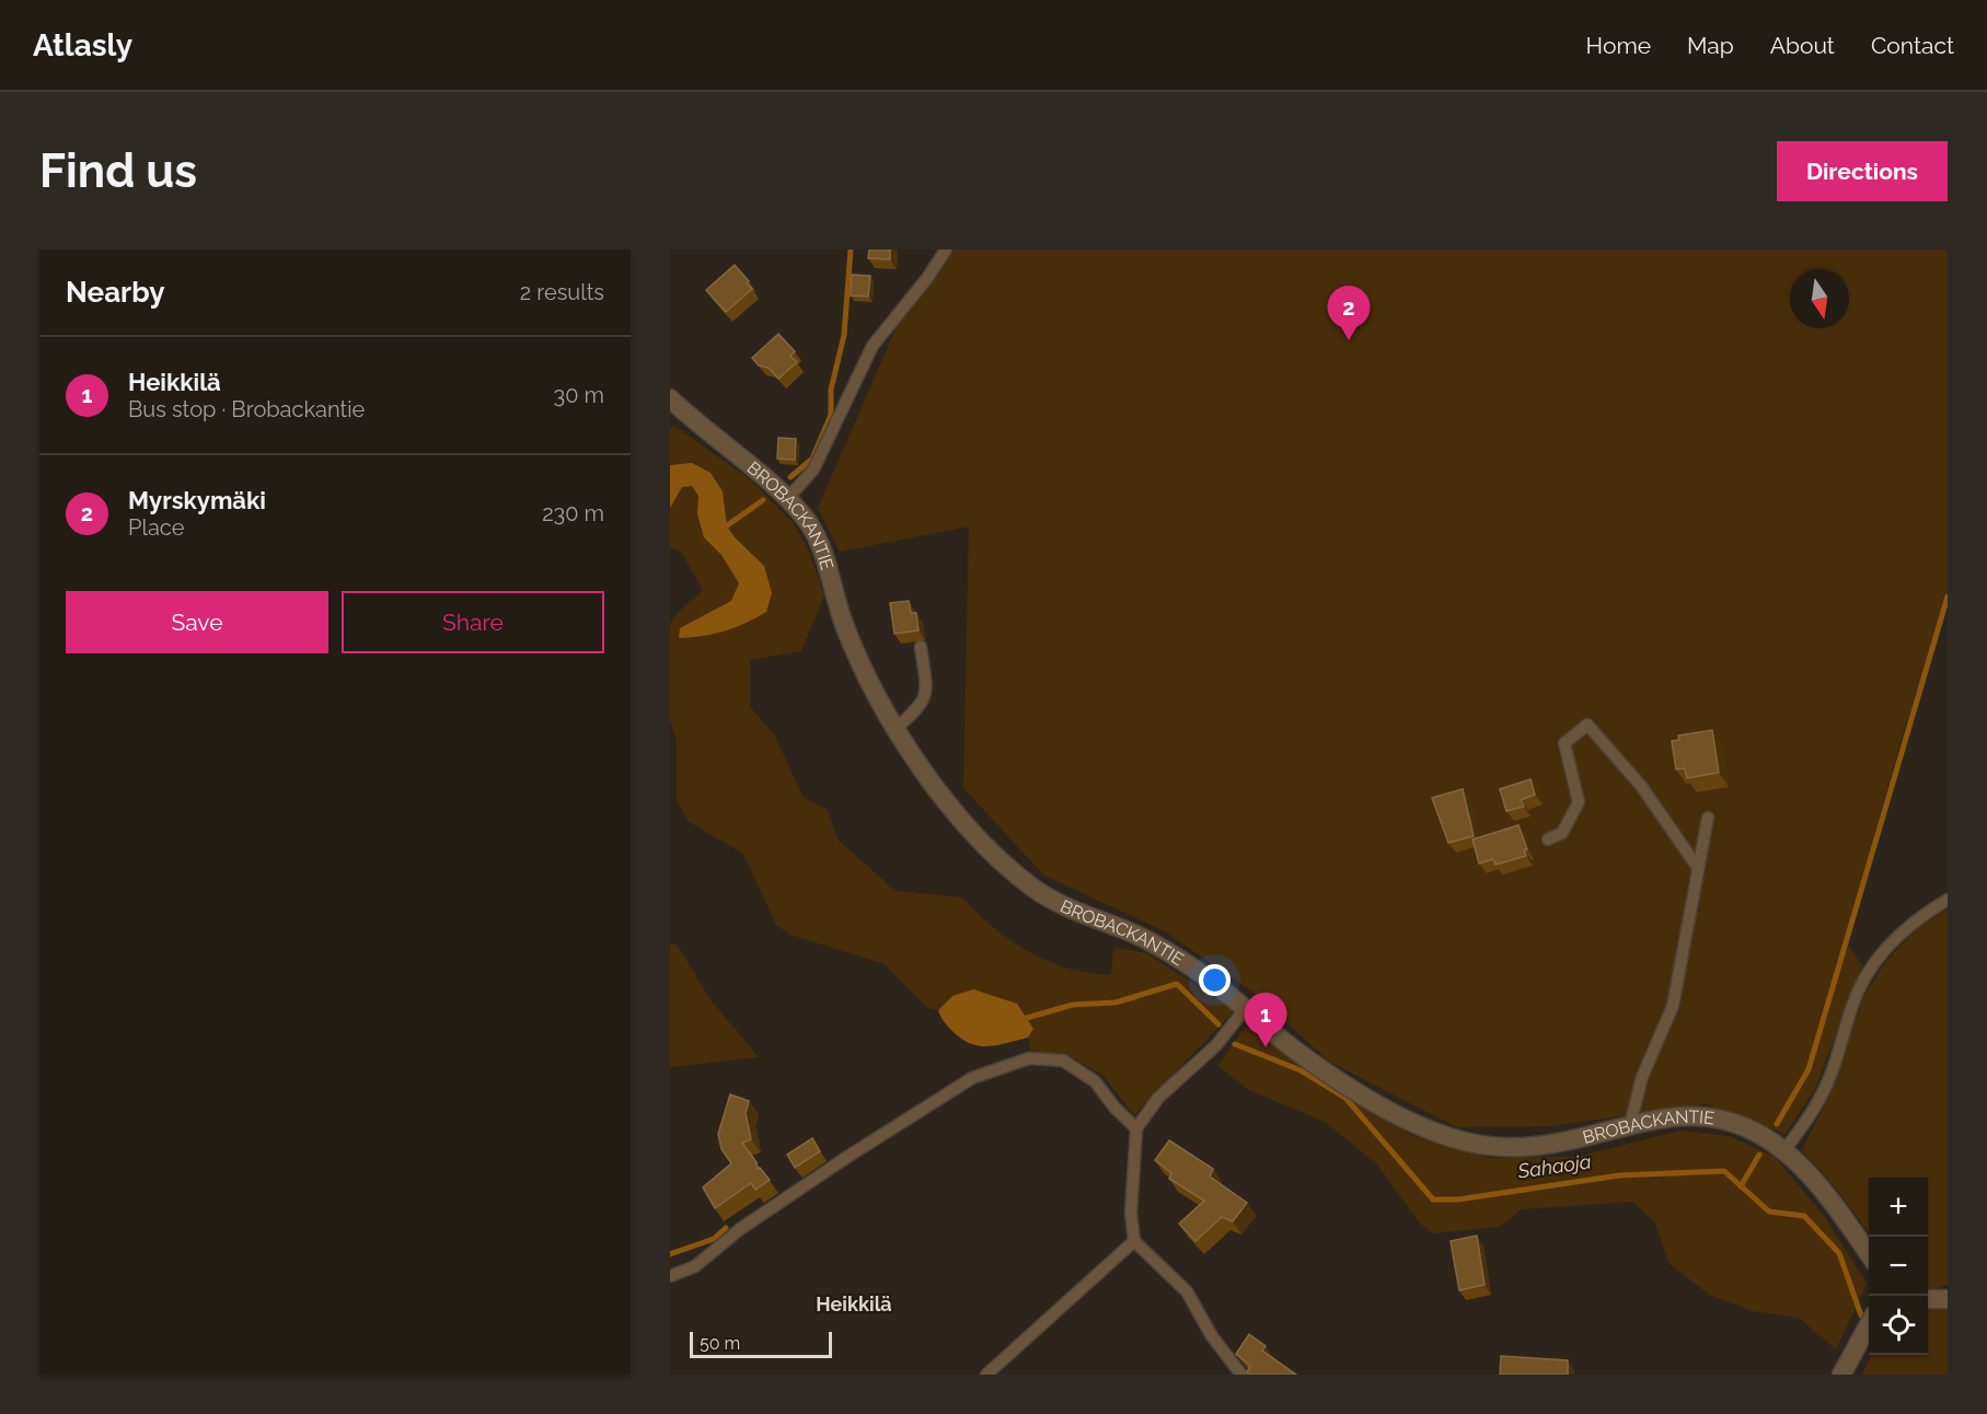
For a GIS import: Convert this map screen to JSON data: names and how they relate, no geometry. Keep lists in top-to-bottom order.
{
  "streets": {
    "street": ["BROBACKANTIE"]
  },
  "districts": ["Heikkilä"],
  "water": ["Sahaoja"],
  "scale_bar": "50 m",
  "north": "bottom",
  "page": {
    "header": "Atlasly",
    "nav": [
      "Home",
      "Map",
      "About",
      "Contact"
    ],
    "buttons": [
      "Directions",
      ["Save", "Share"]
    ],
    "title": "Find us",
    "heading": ["Nearby", "2 results"],
    "pins": ["2", "1"],
    "list": [
      {
        "mark": "1",
        "name": "Heikkilä",
        "note": "Bus stop · Brobackantie",
        "value": "30 m"
      },
      {
        "mark": "2",
        "name": "Myrskymäki",
        "note": "Place",
        "value": "230 m"
      }
    ],
    "map_buttons": ["+", "−"],
    "scale": "50 m"
  }
}
